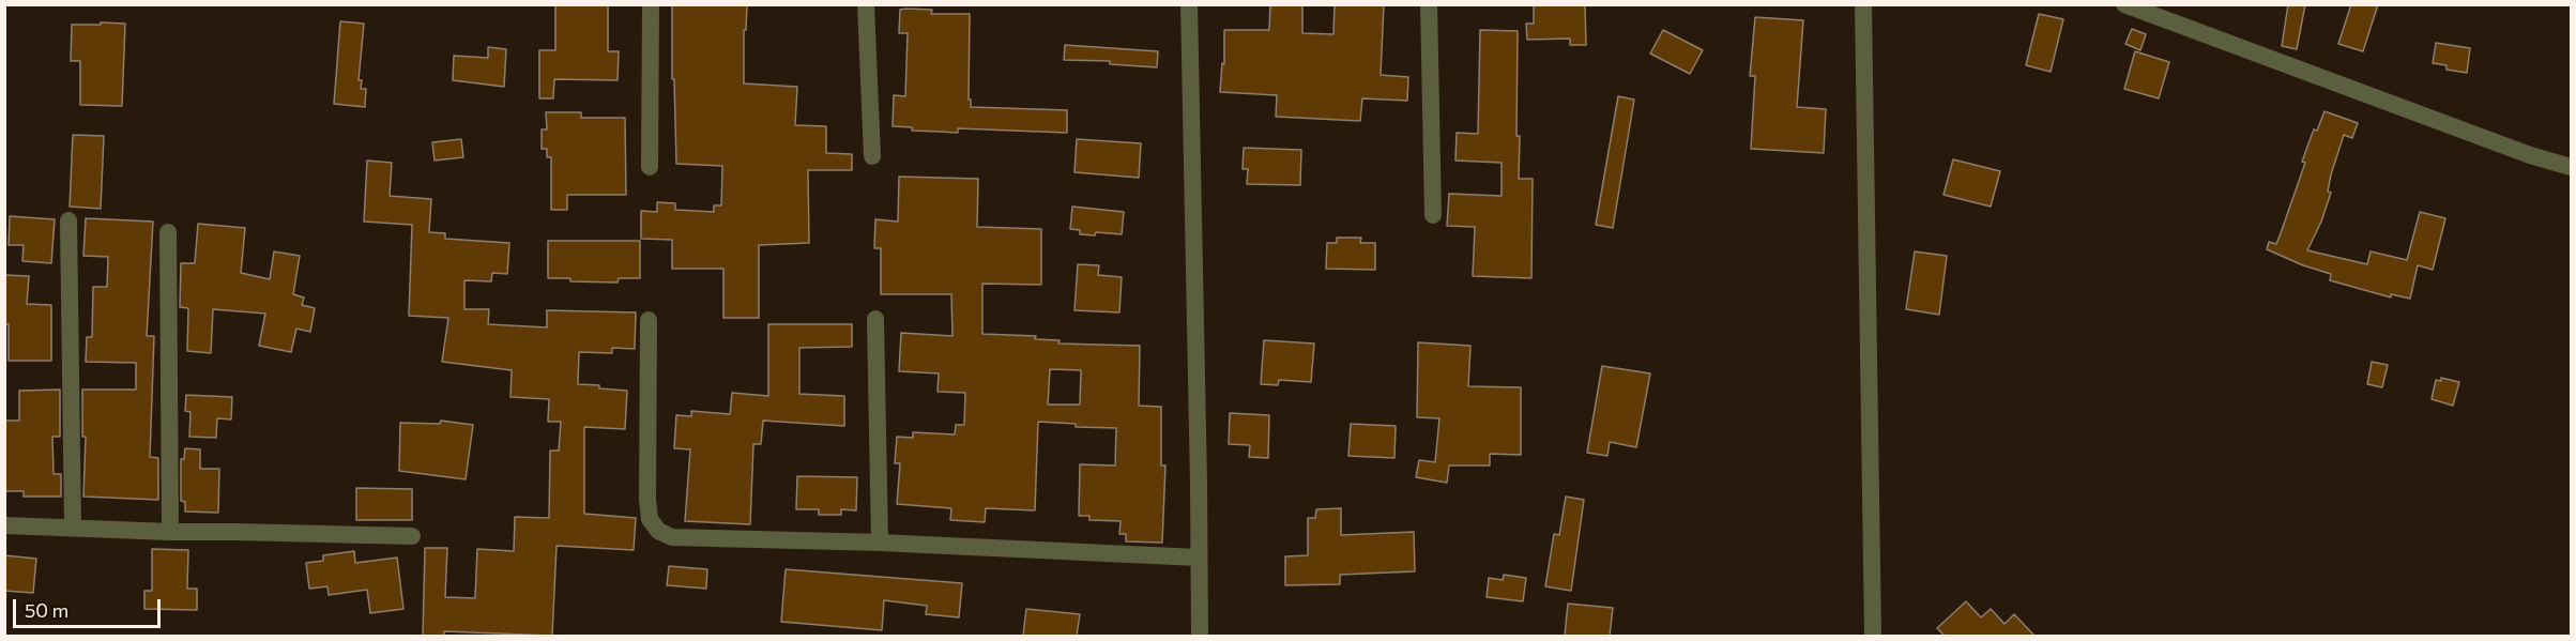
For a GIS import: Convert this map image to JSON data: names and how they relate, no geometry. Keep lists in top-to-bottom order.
{
  "scale_bar": "50 m"
}
